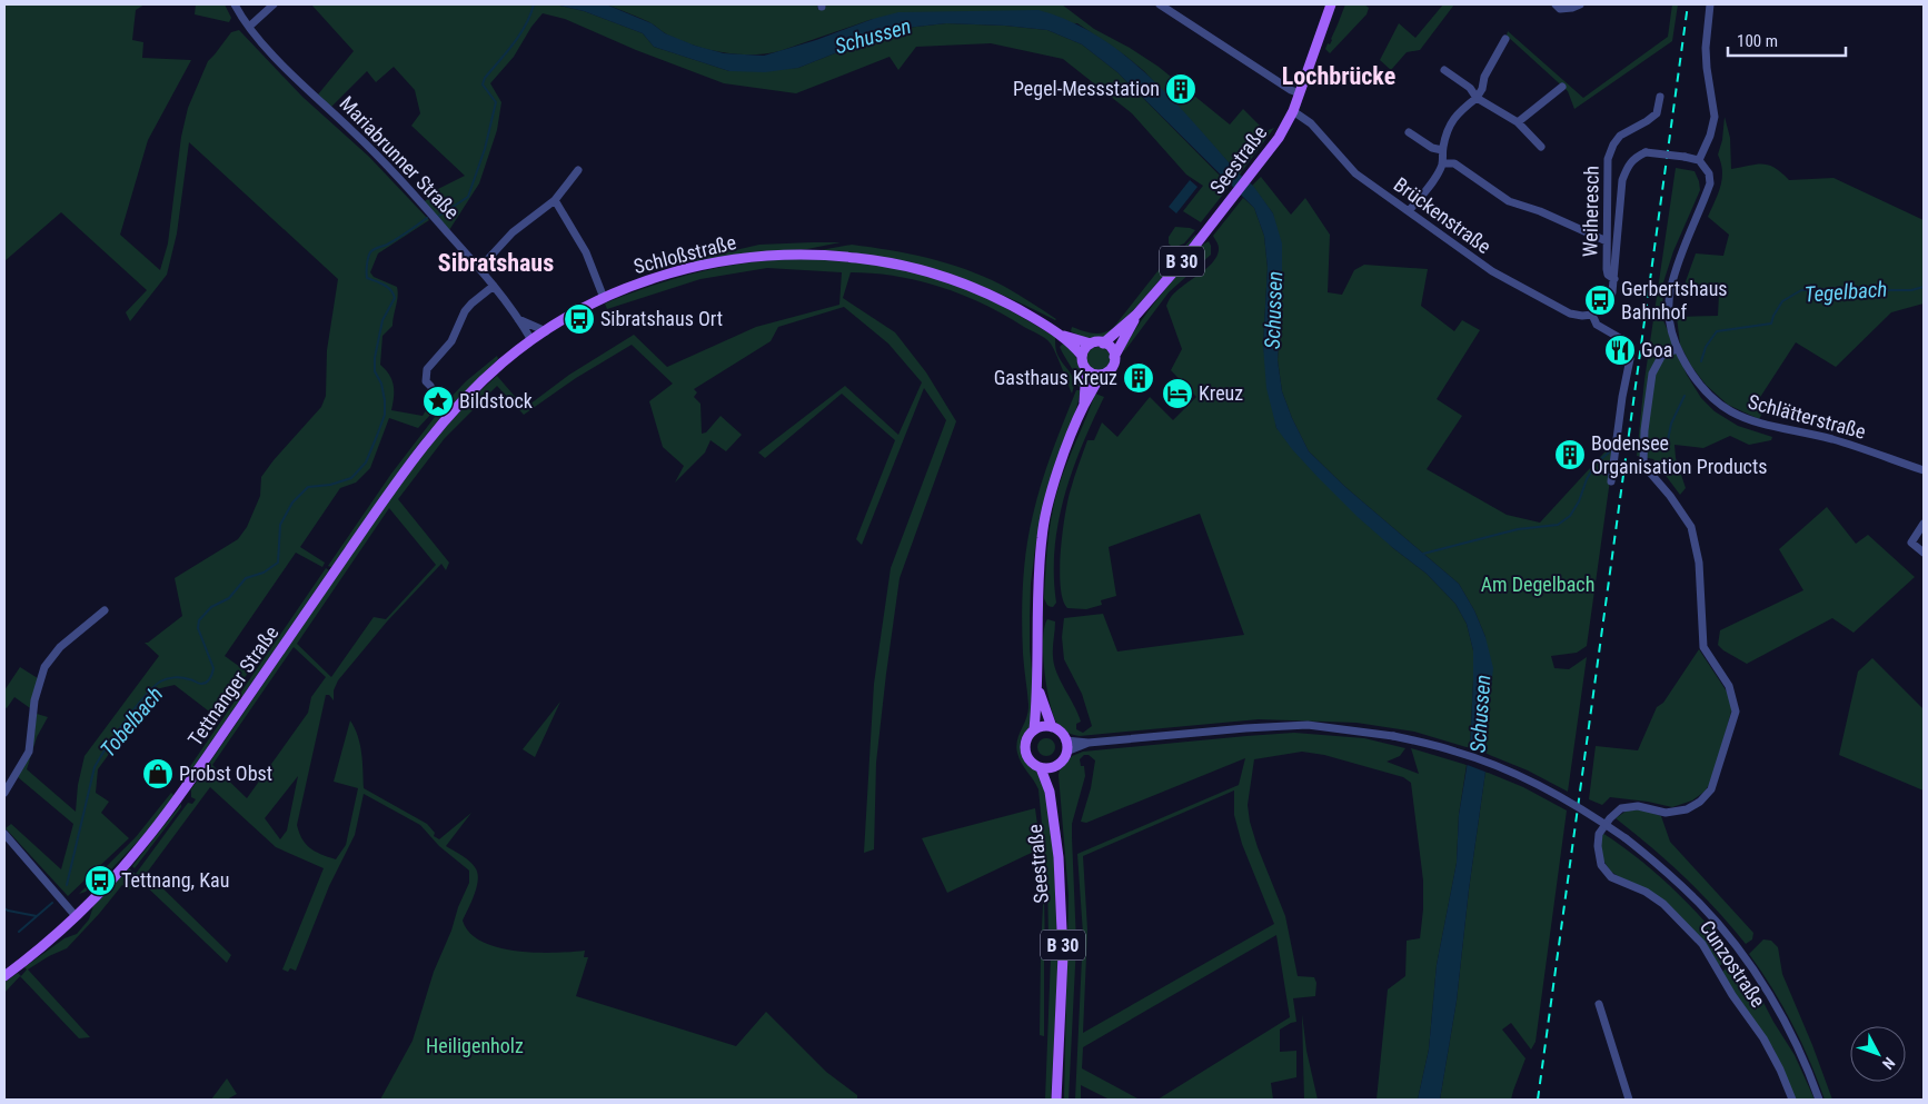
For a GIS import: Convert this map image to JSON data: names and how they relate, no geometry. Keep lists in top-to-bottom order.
{
  "streets": {
    "main road": [
      "Seestraße",
      "Schloßstraße",
      "B 30",
      "Tettnanger Straße"
    ],
    "street": [
      "Mariabrunner Straße",
      "Weiheresch",
      "Brückenstraße",
      "Schlätterstraße",
      "Cunzostraße"
    ]
  },
  "crossings": [
    ["Mariabrunner Straße", "Schloßstraße"],
    ["Seestraße", "Brückenstraße"],
    ["Seestraße", "Schloßstraße"],
    ["Schloßstraße", "Tettnanger Straße"],
    ["Schlätterstraße", "Cunzostraße"]
  ],
  "districts": ["Lochbrücke", "Sibratshaus"],
  "water": ["Schussen", "Tegelbach", "Tobelbach"],
  "parks": ["Am Degelbach", "Heiligenholz"],
  "places": {
    "building": ["Pegel-Messstation", "Gasthaus Kreuz", "Bodensee Organisation Products"],
    "bus stop": ["Gerbertshaus Bahnhof", "Sibratshaus Ort", "Tettnang, Kau"],
    "restaurant": ["Goa"],
    "hotel": ["Kreuz"],
    "place": ["Bildstock"],
    "shop": ["Probst Obst"]
  },
  "scale_bar": "100 m",
  "north": "bottom right"
}
